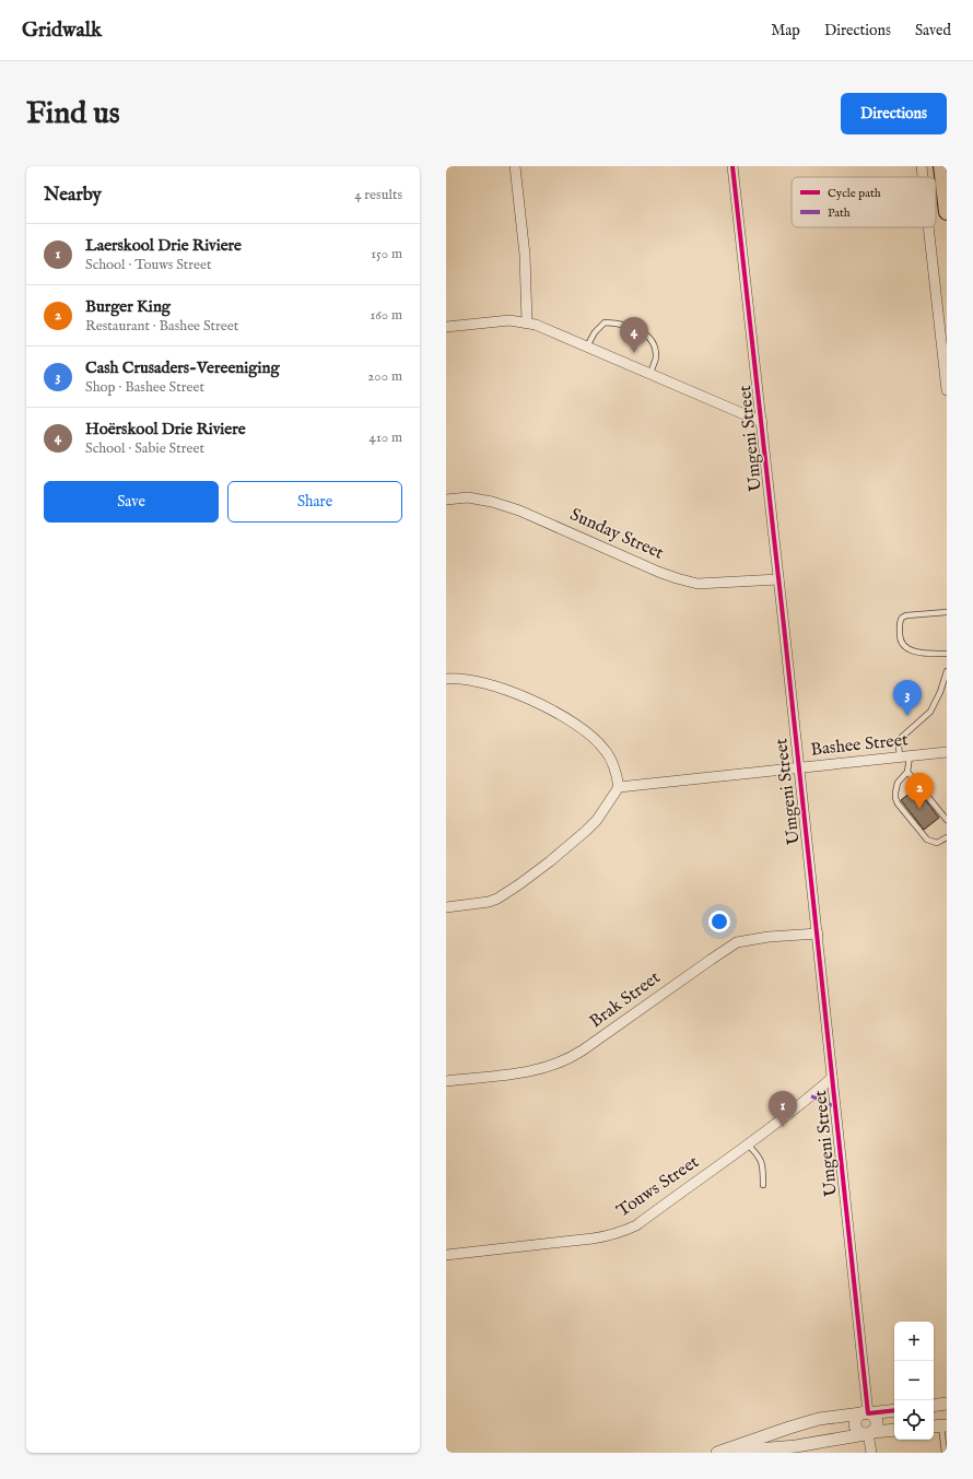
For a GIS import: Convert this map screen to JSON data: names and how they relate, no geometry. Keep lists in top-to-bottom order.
{
  "streets": {
    "street": [
      "Umgeni Street",
      "Sunday Street",
      "Bashee Street",
      "Brak Street",
      "Touws Street"
    ]
  },
  "crossings": [
    ["Umgeni Street", "Sunday Street"],
    ["Umgeni Street", "Bashee Street"],
    ["Umgeni Street", "Brak Street"],
    ["Umgeni Street", "Touws Street"]
  ],
  "legend": ["Cycle path", "Path"],
  "page": {
    "header": "Gridwalk",
    "nav": ["Map", "Directions", "Saved"],
    "buttons": [
      "Directions",
      ["Save", "Share"]
    ],
    "title": "Find us",
    "heading": ["Nearby", "4 results"],
    "list": [
      {
        "mark": "1",
        "name": "Laerskool Drie Riviere",
        "note": "School · Touws Street",
        "value": "150 m"
      },
      {
        "mark": "2",
        "name": "Burger King",
        "note": "Restaurant · Bashee Street",
        "value": "160 m"
      },
      {
        "mark": "3",
        "name": "Cash Crusaders-Vereeniging",
        "note": "Shop · Bashee Street",
        "value": "200 m"
      },
      {
        "mark": "4",
        "name": "Hoërskool Drie Riviere",
        "note": "School · Sabie Street",
        "value": "410 m"
      }
    ],
    "pins": [
      "4",
      "3",
      "2",
      "1"
    ],
    "map_buttons": ["+", "−"]
  }
}
